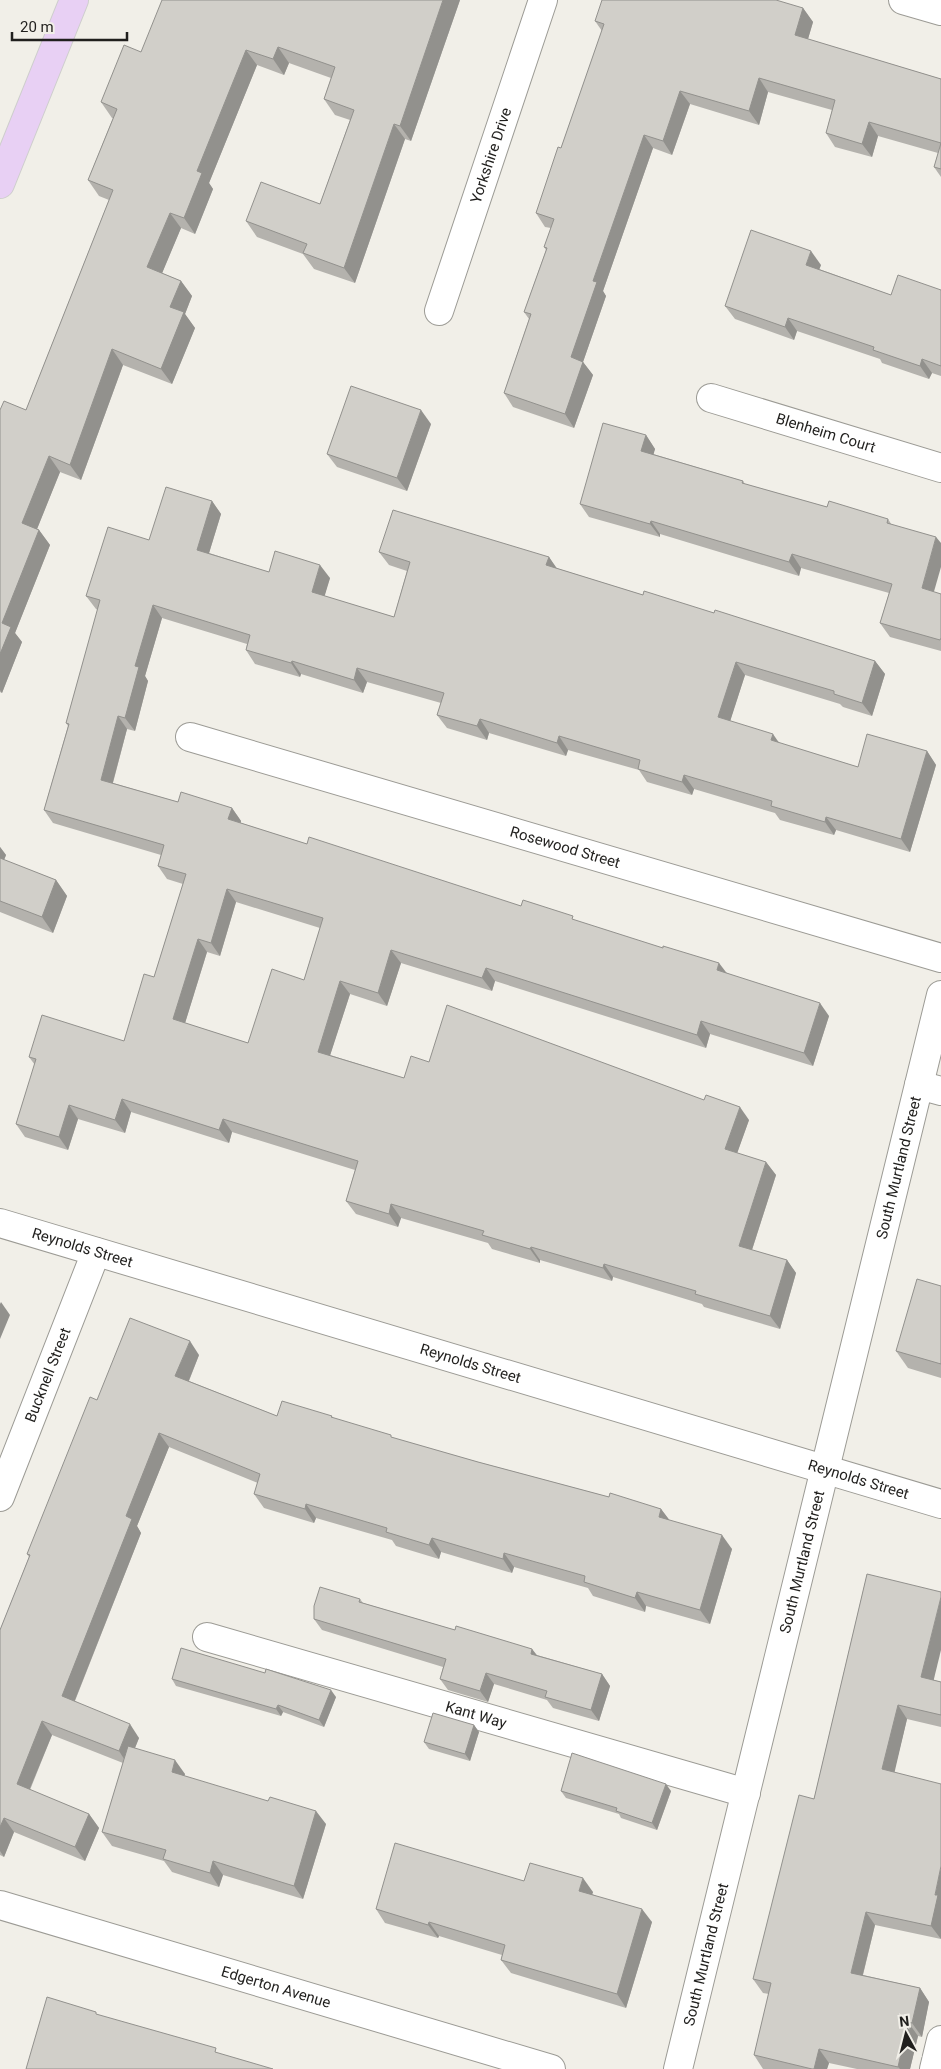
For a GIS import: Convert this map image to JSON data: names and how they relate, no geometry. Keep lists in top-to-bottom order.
{
  "streets": {
    "street": [
      "Yorkshire Drive",
      "Blenheim Court",
      "Rosewood Street",
      "South Murtland Street",
      "Reynolds Street",
      "Bucknell Street",
      "Kant Way",
      "Edgerton Avenue"
    ]
  },
  "crossings": [
    ["South Murtland Street", "Reynolds Street"],
    ["South Murtland Street", "Kant Way"],
    ["Reynolds Street", "Bucknell Street"]
  ],
  "scale_bar": "20 m",
  "north": "top"
}
